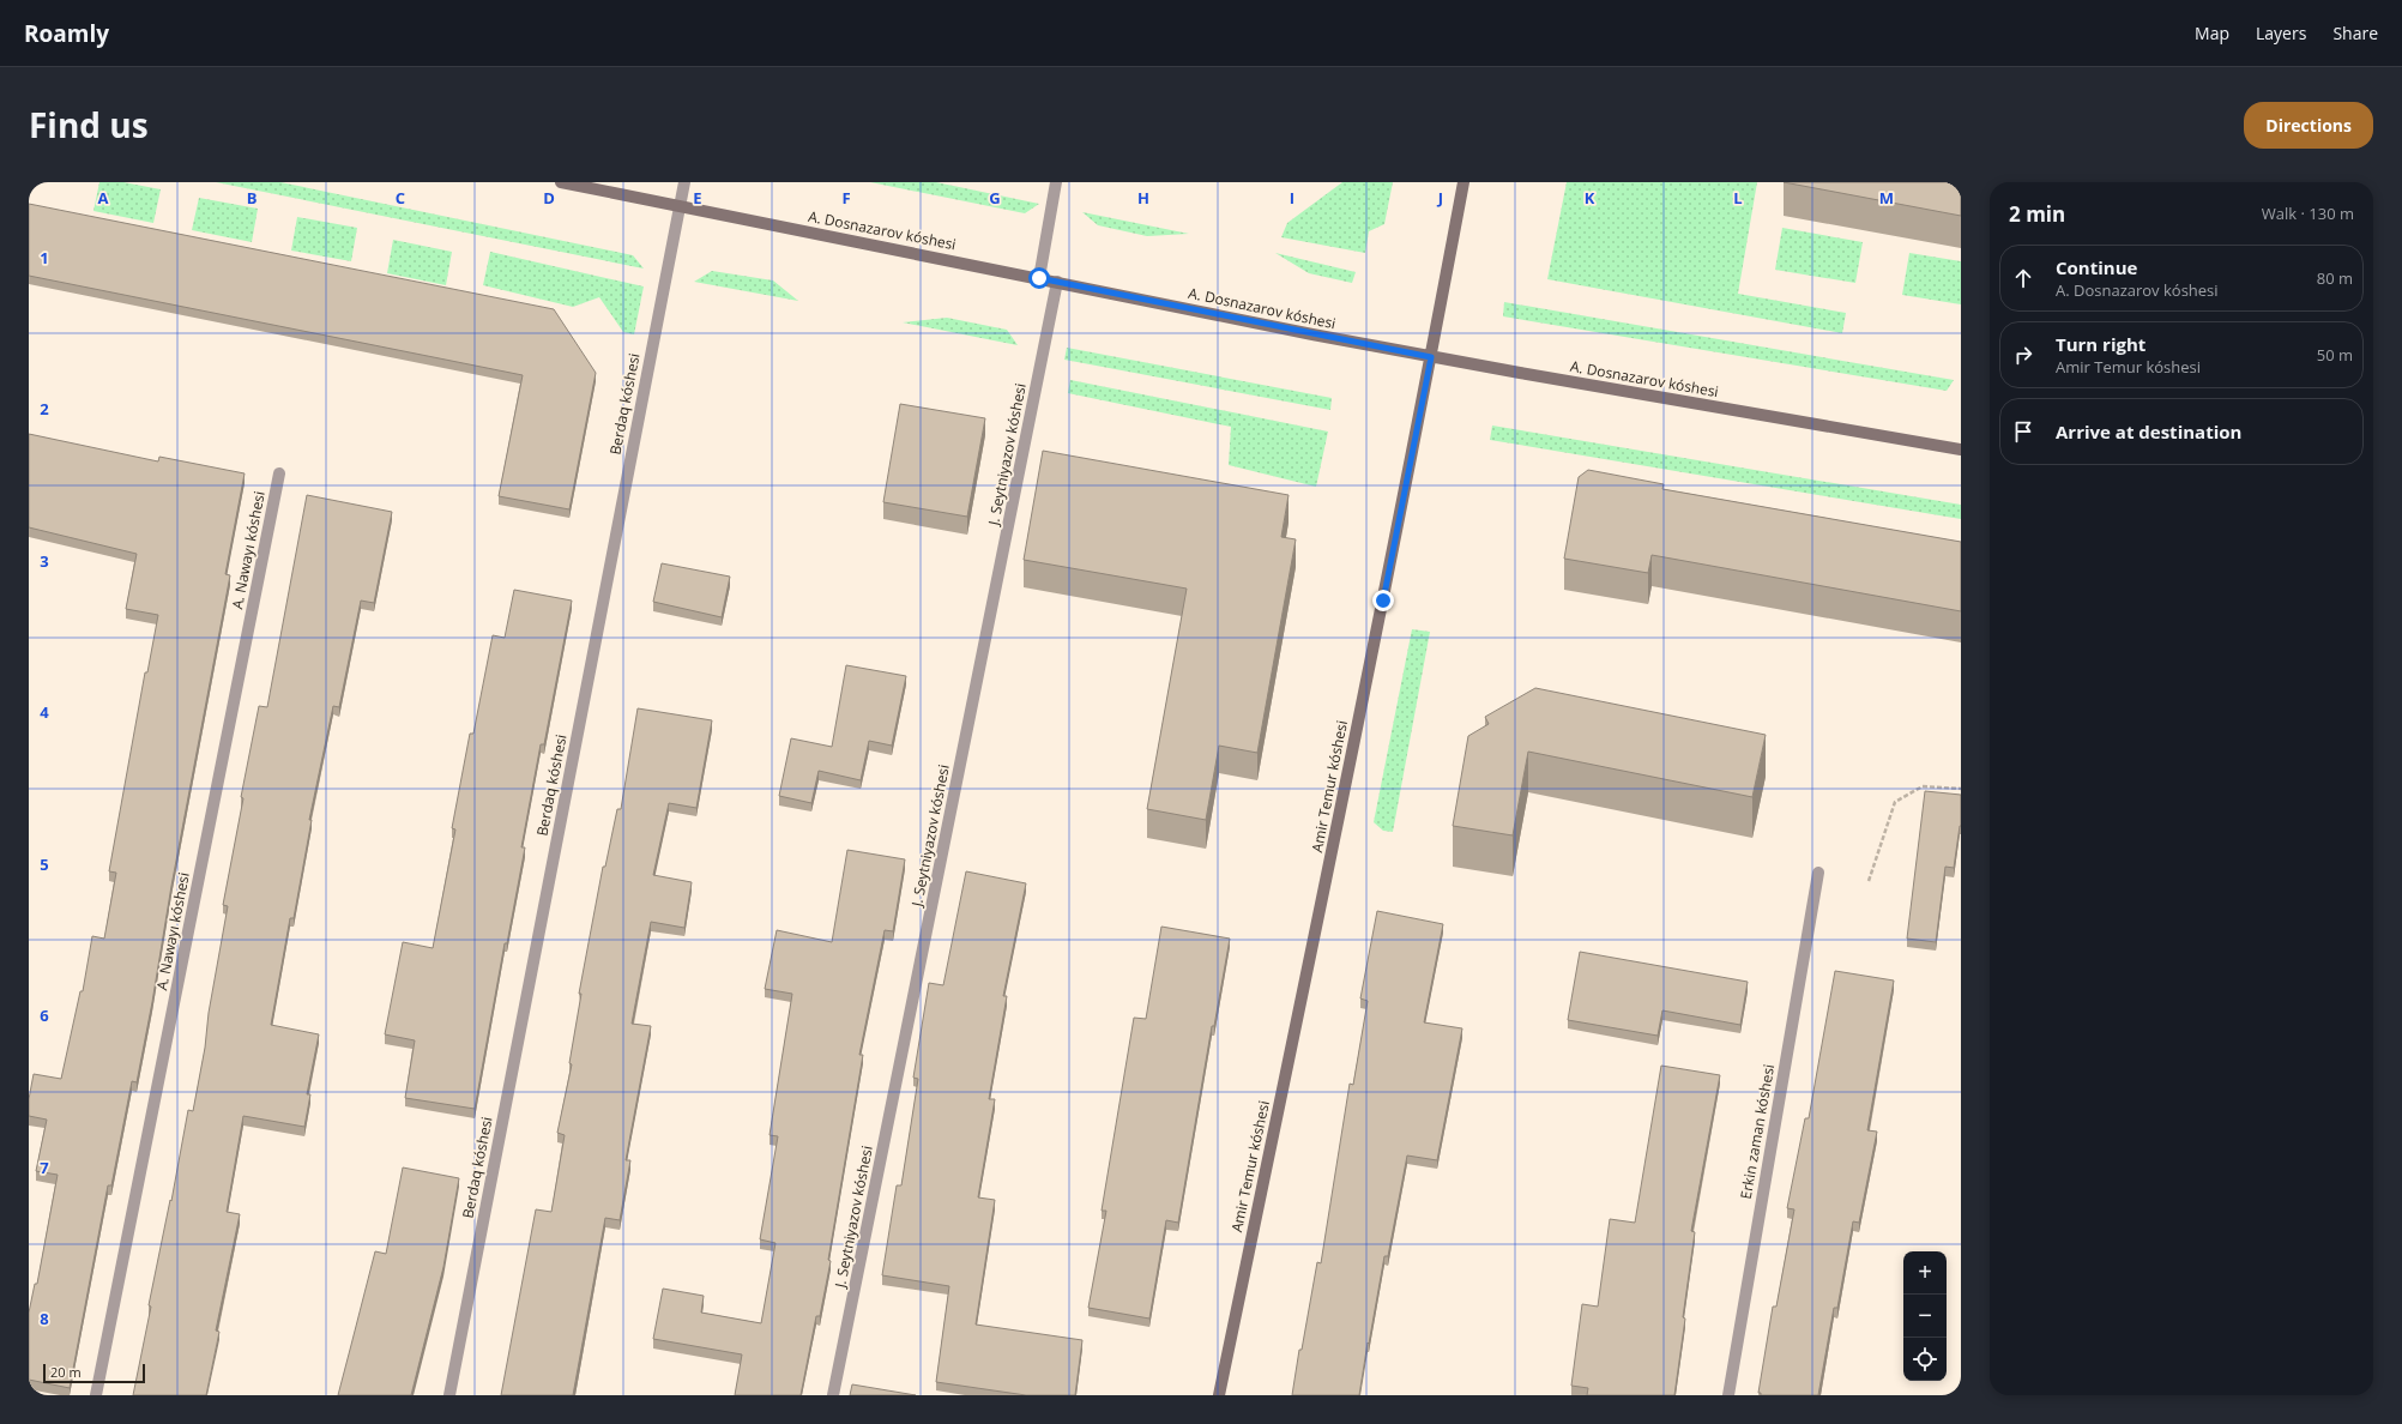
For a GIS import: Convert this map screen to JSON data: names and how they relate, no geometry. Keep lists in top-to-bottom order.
{
  "streets": {
    "main road": ["A. Dosnazarov kóshesi", "Amir Temur kóshesi"],
    "street": [
      "Berdaq kóshesi",
      "J. Seytniyazov kóshesi",
      "A. Nawayı kóshesi",
      "Erkin zaman kóshesi"
    ]
  },
  "crossings": [
    ["A. Dosnazarov kóshesi", "Berdaq kóshesi"],
    ["A. Dosnazarov kóshesi", "J. Seytniyazov kóshesi"],
    ["A. Dosnazarov kóshesi", "Amir Temur kóshesi"]
  ],
  "scale_bar": "20 m",
  "page": {
    "header": "Roamly",
    "nav": ["Map", "Layers", "Share"],
    "title": "Find us",
    "buttons": "Directions",
    "heading": ["2 min", "Walk · 130 m"],
    "list": [
      ["Continue", "A. Dosnazarov kóshesi", "80 m"],
      ["Turn right", "Amir Temur kóshesi", "50 m"],
      "Arrive at destination"
    ],
    "map_buttons": ["+", "−"],
    "scale": "20 m"
  },
  "grid": {
    "columns": [
      "A",
      "B",
      "C",
      "D",
      "E",
      "F",
      "G",
      "H",
      "I",
      "J",
      "K",
      "L",
      "M"
    ],
    "rows": [
      "1",
      "2",
      "3",
      "4",
      "5",
      "6",
      "7",
      "8"
    ]
  }
}
